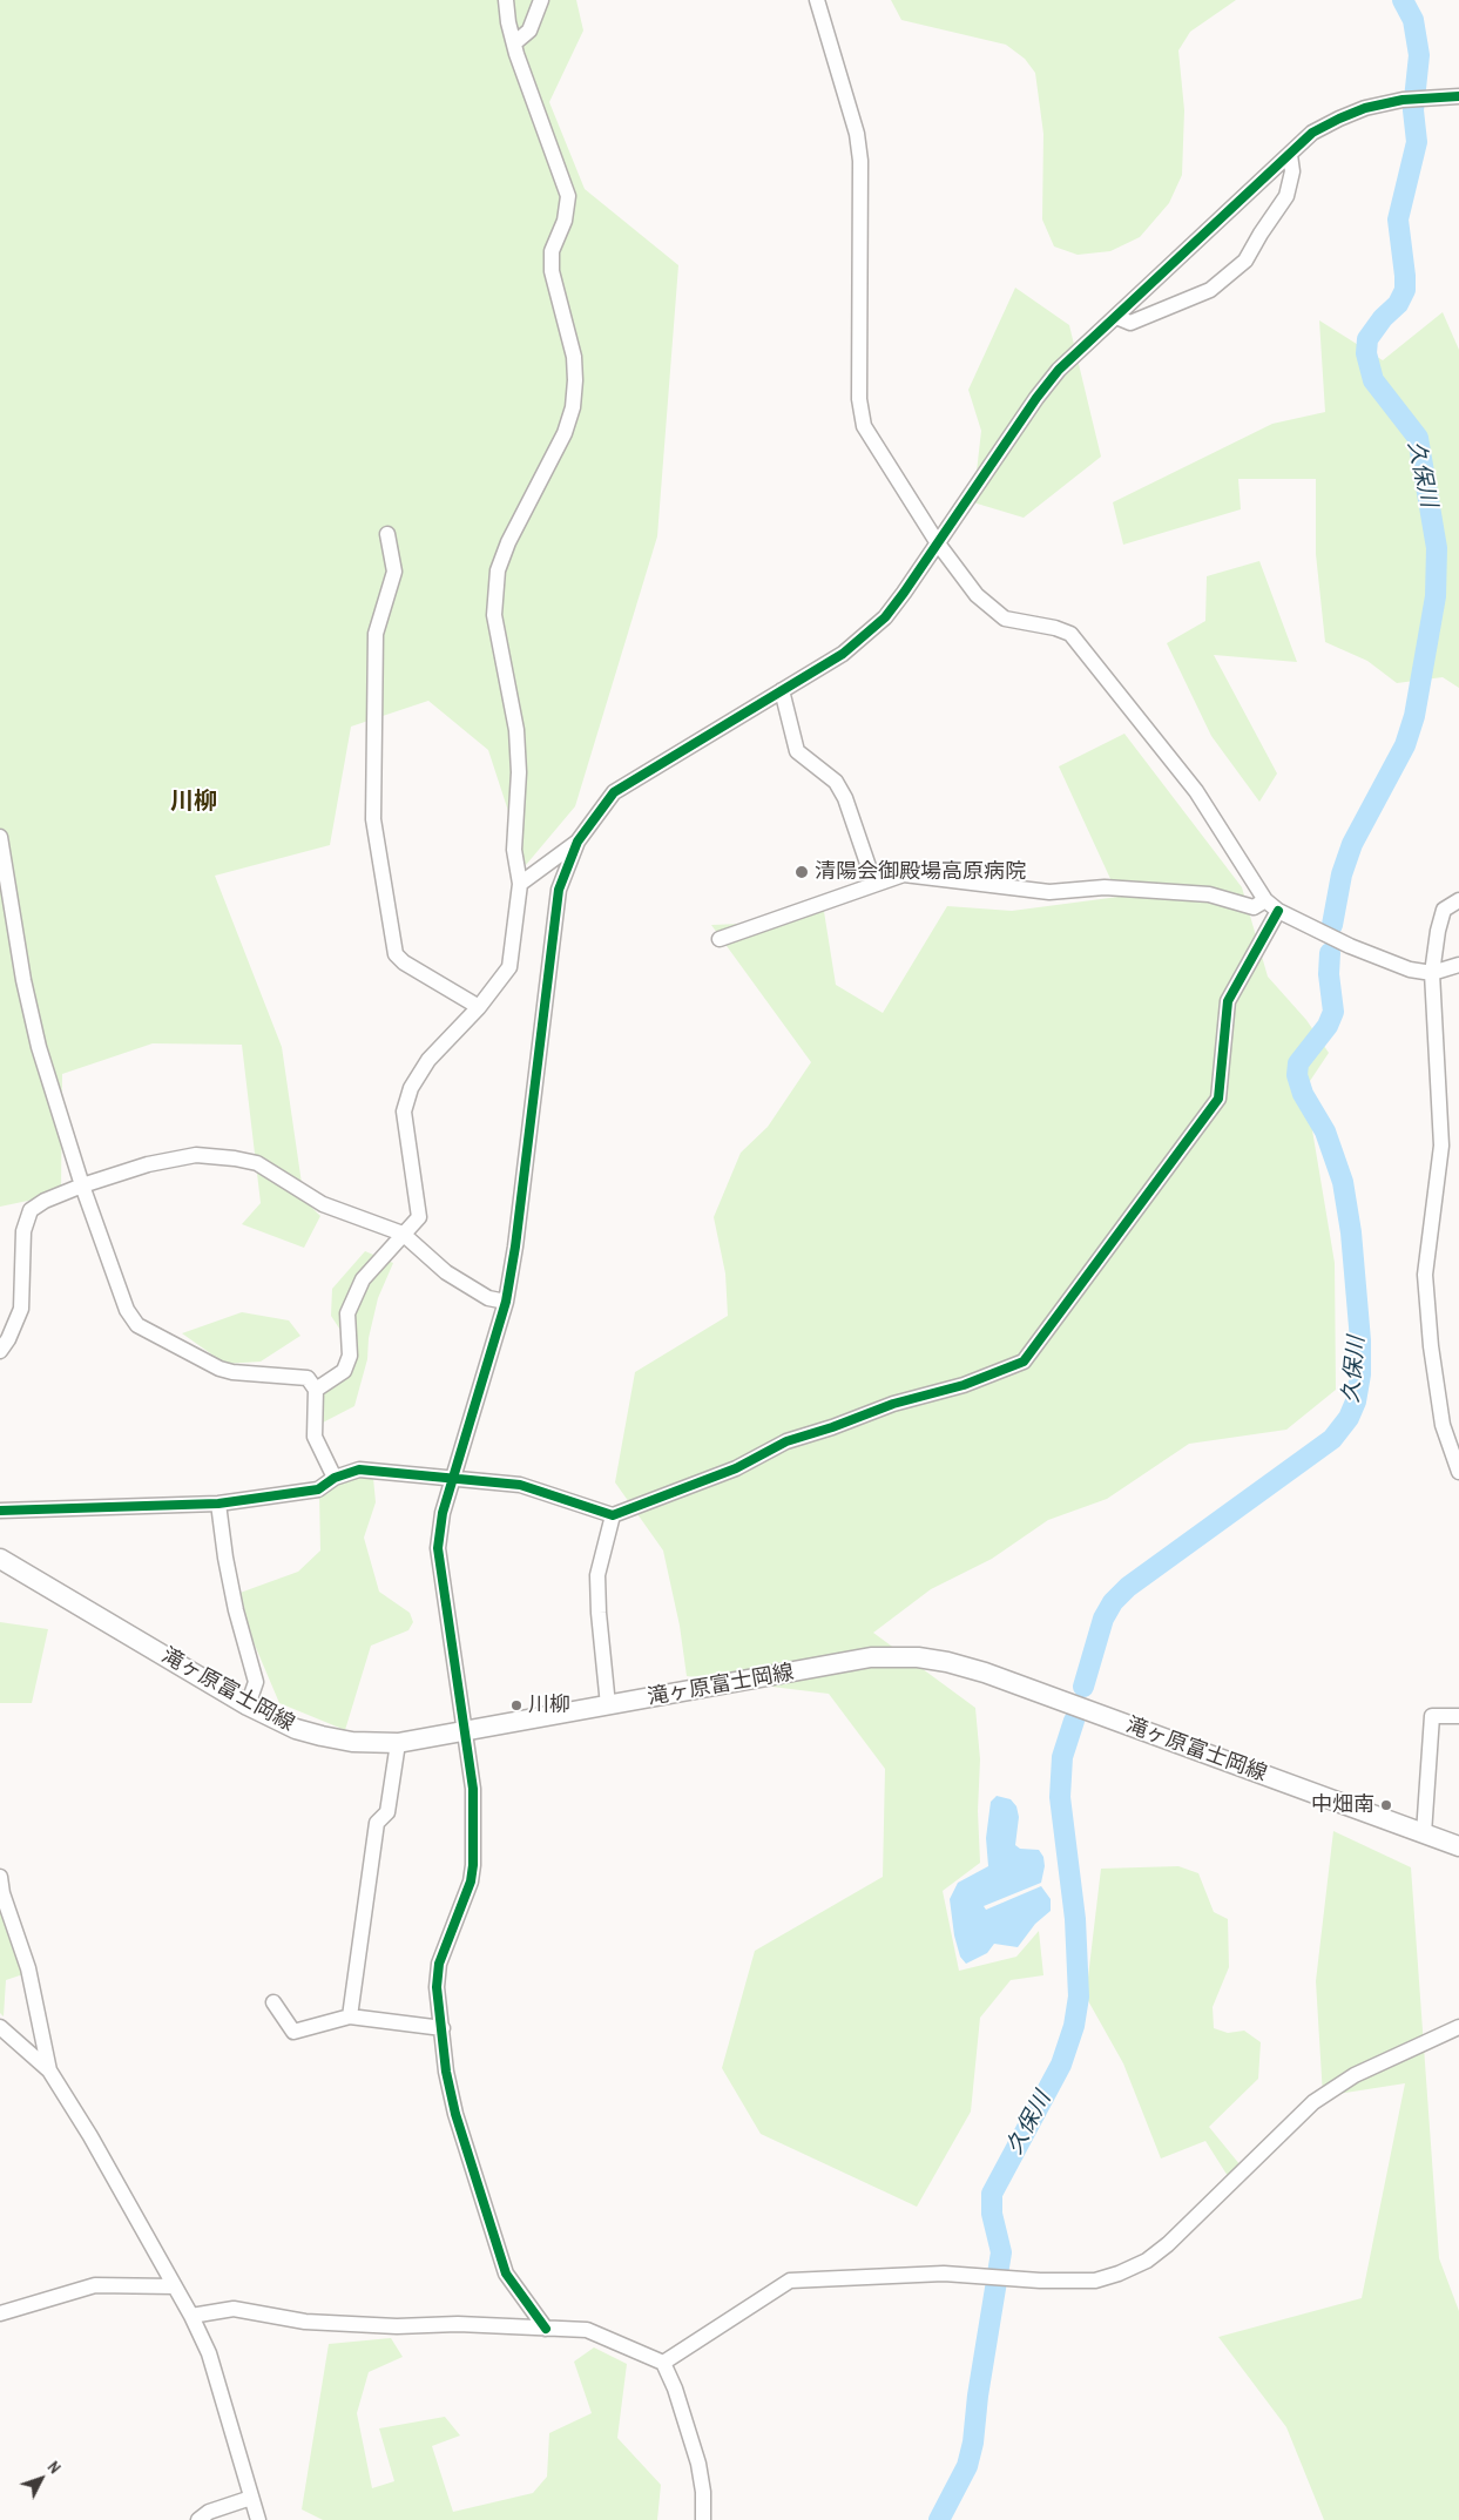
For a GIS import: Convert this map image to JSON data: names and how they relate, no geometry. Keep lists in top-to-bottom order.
{
  "streets": {
    "main road": ["滝ヶ原富士岡線"]
  },
  "districts": ["川柳"],
  "water": ["久保川"],
  "places": ["清陽会御殿場高原病院", "川柳", "中畑南"],
  "north": "top right"
}
